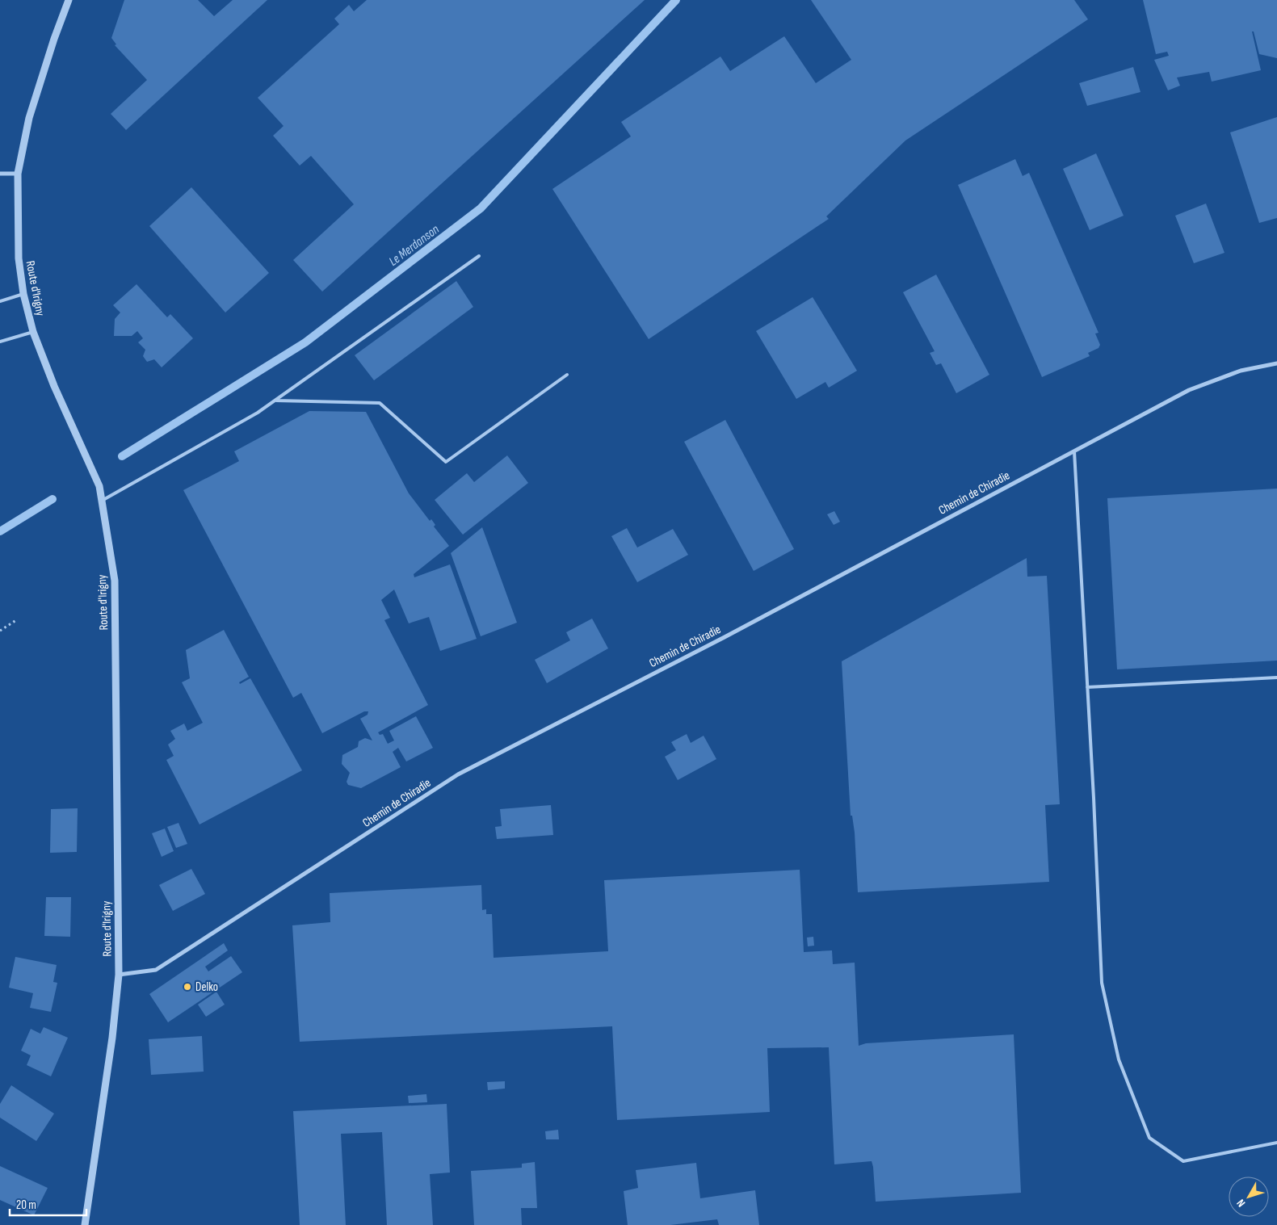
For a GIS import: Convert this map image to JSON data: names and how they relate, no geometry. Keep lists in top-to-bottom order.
{
  "streets": {
    "street": ["Route d'Irigny", "Chemin de Chiradie"]
  },
  "crossings": [
    ["Route d'Irigny", "Chemin de Chiradie"]
  ],
  "water": ["Le Merdanson"],
  "places": ["Delko"],
  "scale_bar": "20 m",
  "north": "bottom left"
}
